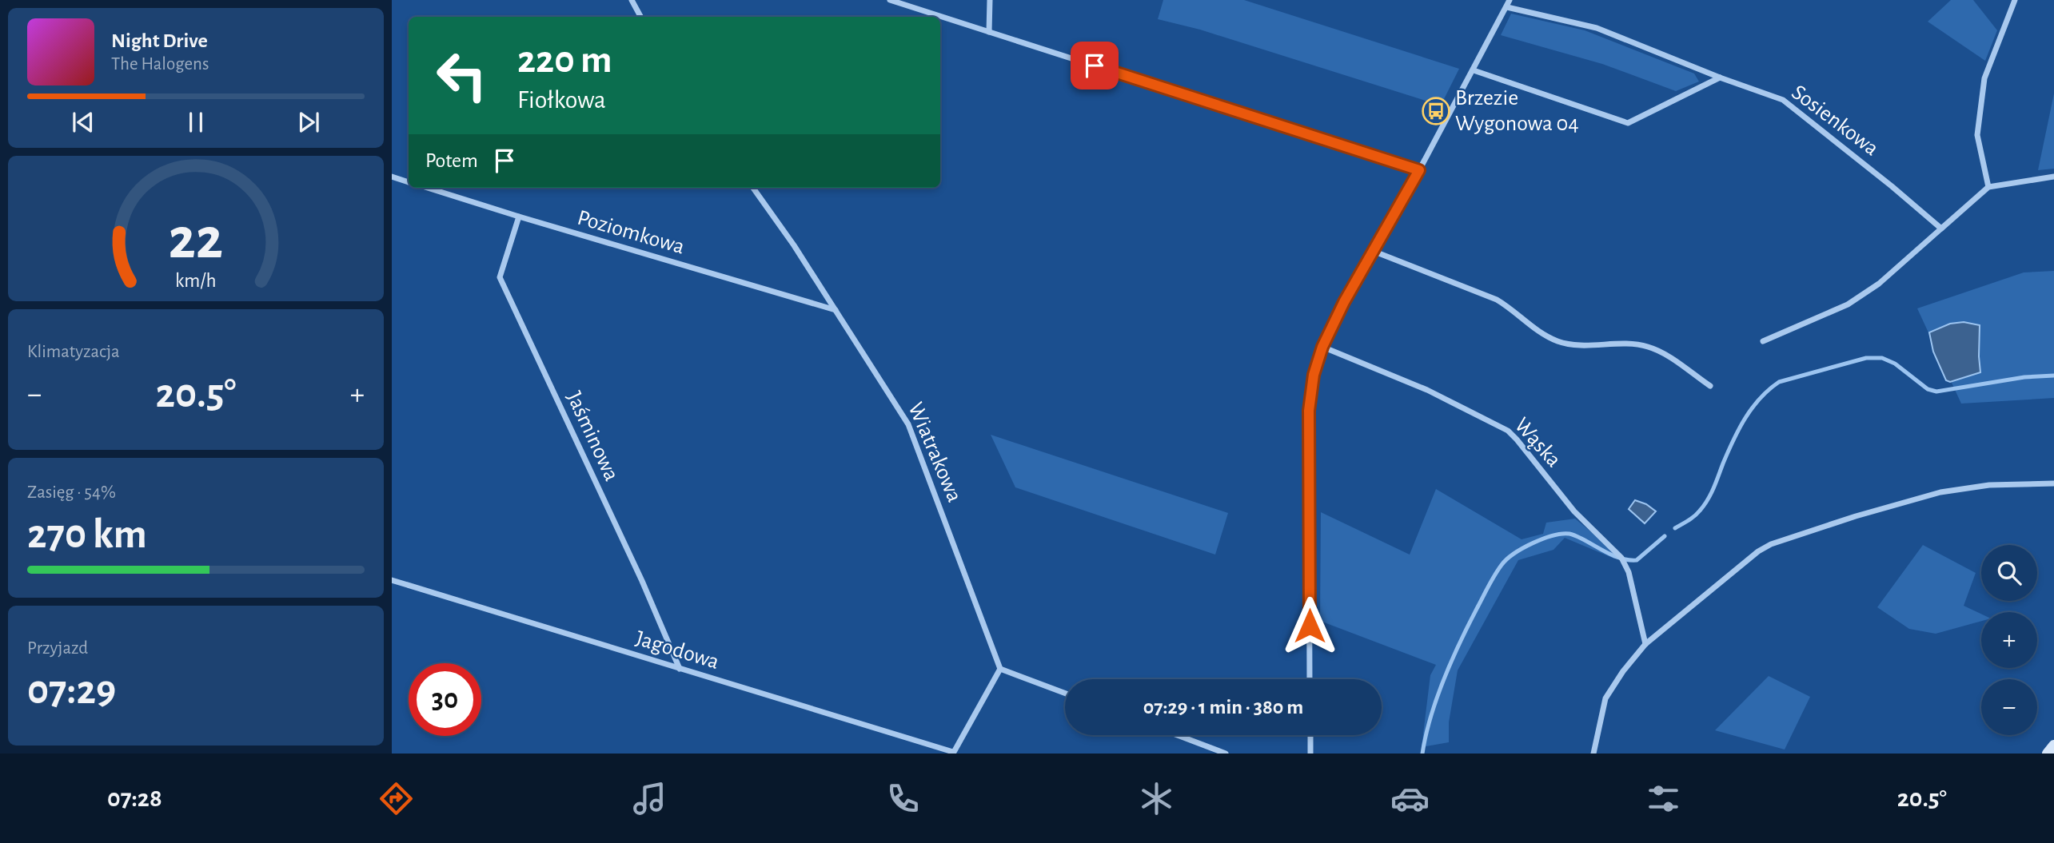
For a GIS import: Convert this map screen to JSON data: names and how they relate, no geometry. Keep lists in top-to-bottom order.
{
  "streets": {
    "street": [
      "Sosienkowa",
      "Poziomkowa",
      "Jaśminowa",
      "Wąska",
      "Wiatrakowa",
      "Jagodowa"
    ]
  },
  "crossings": [
    ["Poziomkowa", "Jaśminowa"],
    ["Poziomkowa", "Wiatrakowa"],
    ["Jaśminowa", "Jagodowa"]
  ],
  "places": {
    "bus stop": ["Brzezie Wygonowa 04"]
  },
  "page": {
    "turn": ["220 m", "Fiołkowa"],
    "song": ["Night Drive", "The Halogens"],
    "then": "Potem",
    "tile": [
      "Klimatyzacja",
      ["Zasięg · 54%", "270 km"],
      ["Przyjazd", "07:29"]
    ],
    "heat": ["−", "20.5°", "+"],
    "map_buttons": ["+", "−"],
    "limit": "30",
    "trip": "07:29 · 1 min · 380 m",
    "tabs": ["07:28", "20.5°"],
    "gauge": ["22", "km/h"]
  }
}
